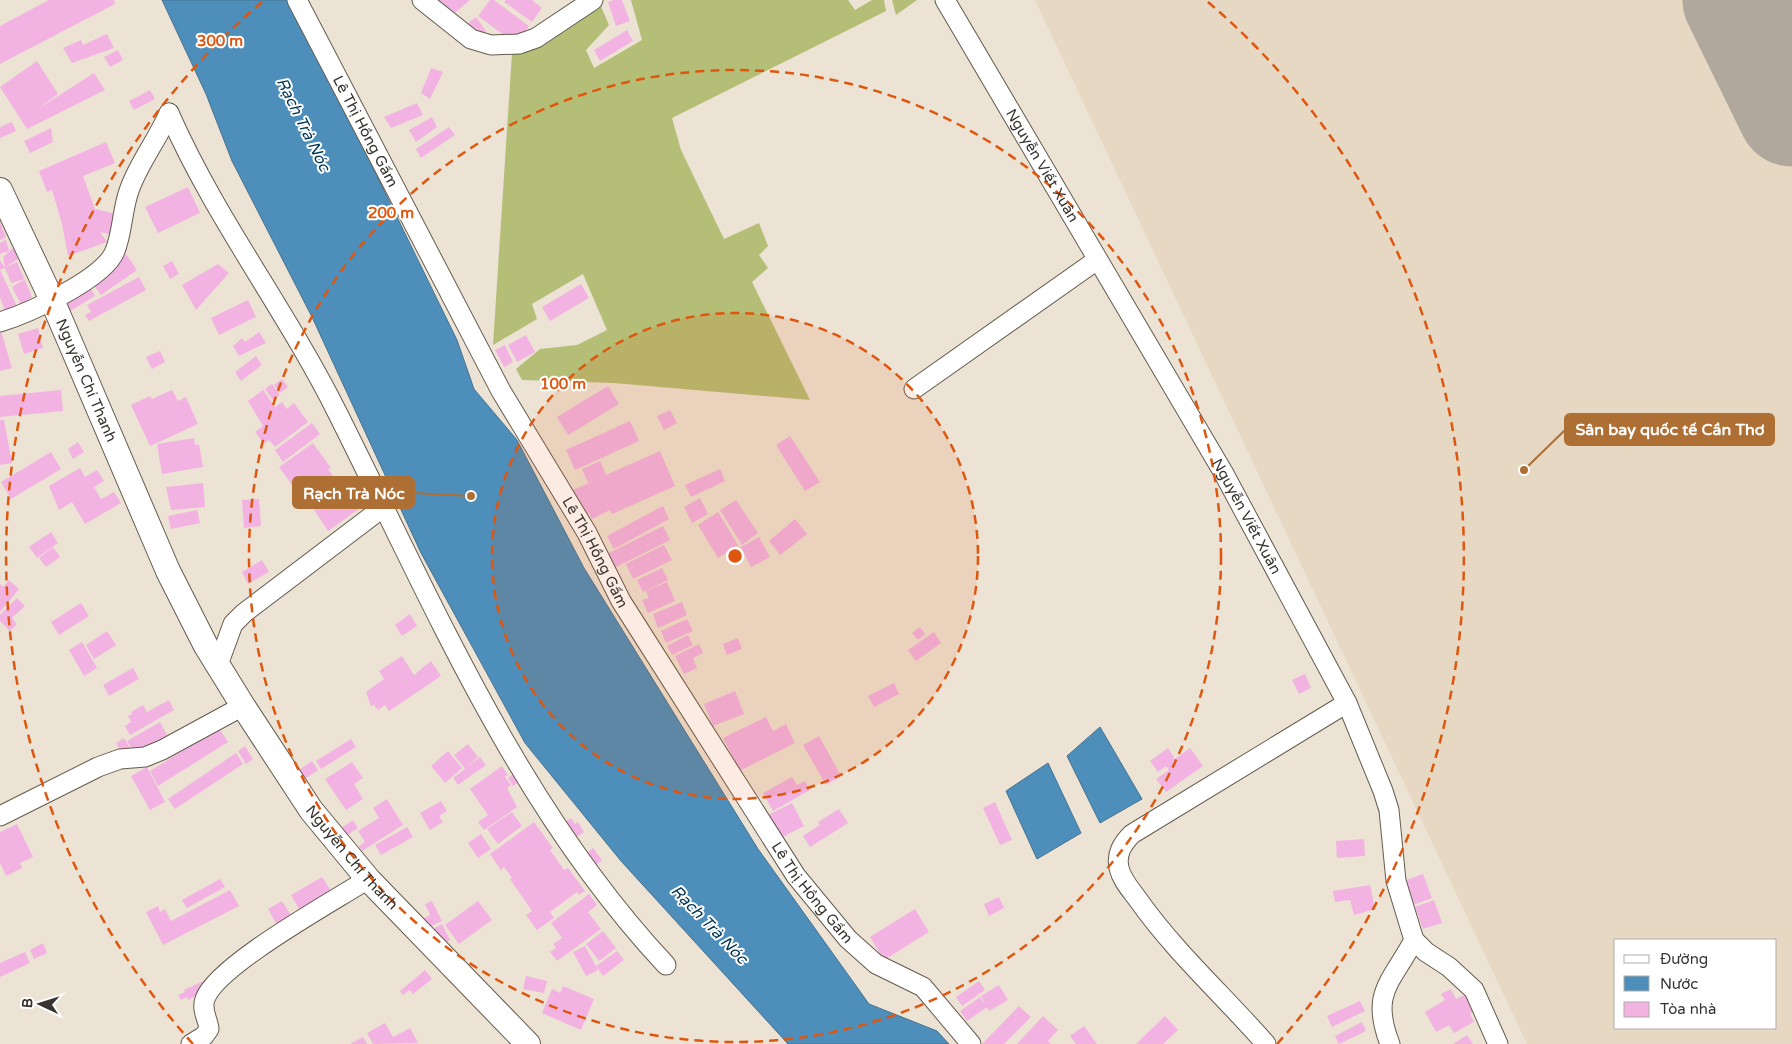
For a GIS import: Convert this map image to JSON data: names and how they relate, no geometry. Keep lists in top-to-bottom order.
{
  "streets": {
    "main road": ["Nguyễn Chí Thanh"],
    "street": ["Lê Thị Hồng Gấm", "Nguyễn Viết Xuân"]
  },
  "water": ["Rạch Trà Nóc"],
  "places": ["Sân bay quốc tế Cần Thơ", "Rạch Trà Nóc"],
  "legend": ["Đường", "Nước", "Tòa nhà"],
  "north": "left",
  "rings": ["300 m", "200 m", "100 m"]
}
